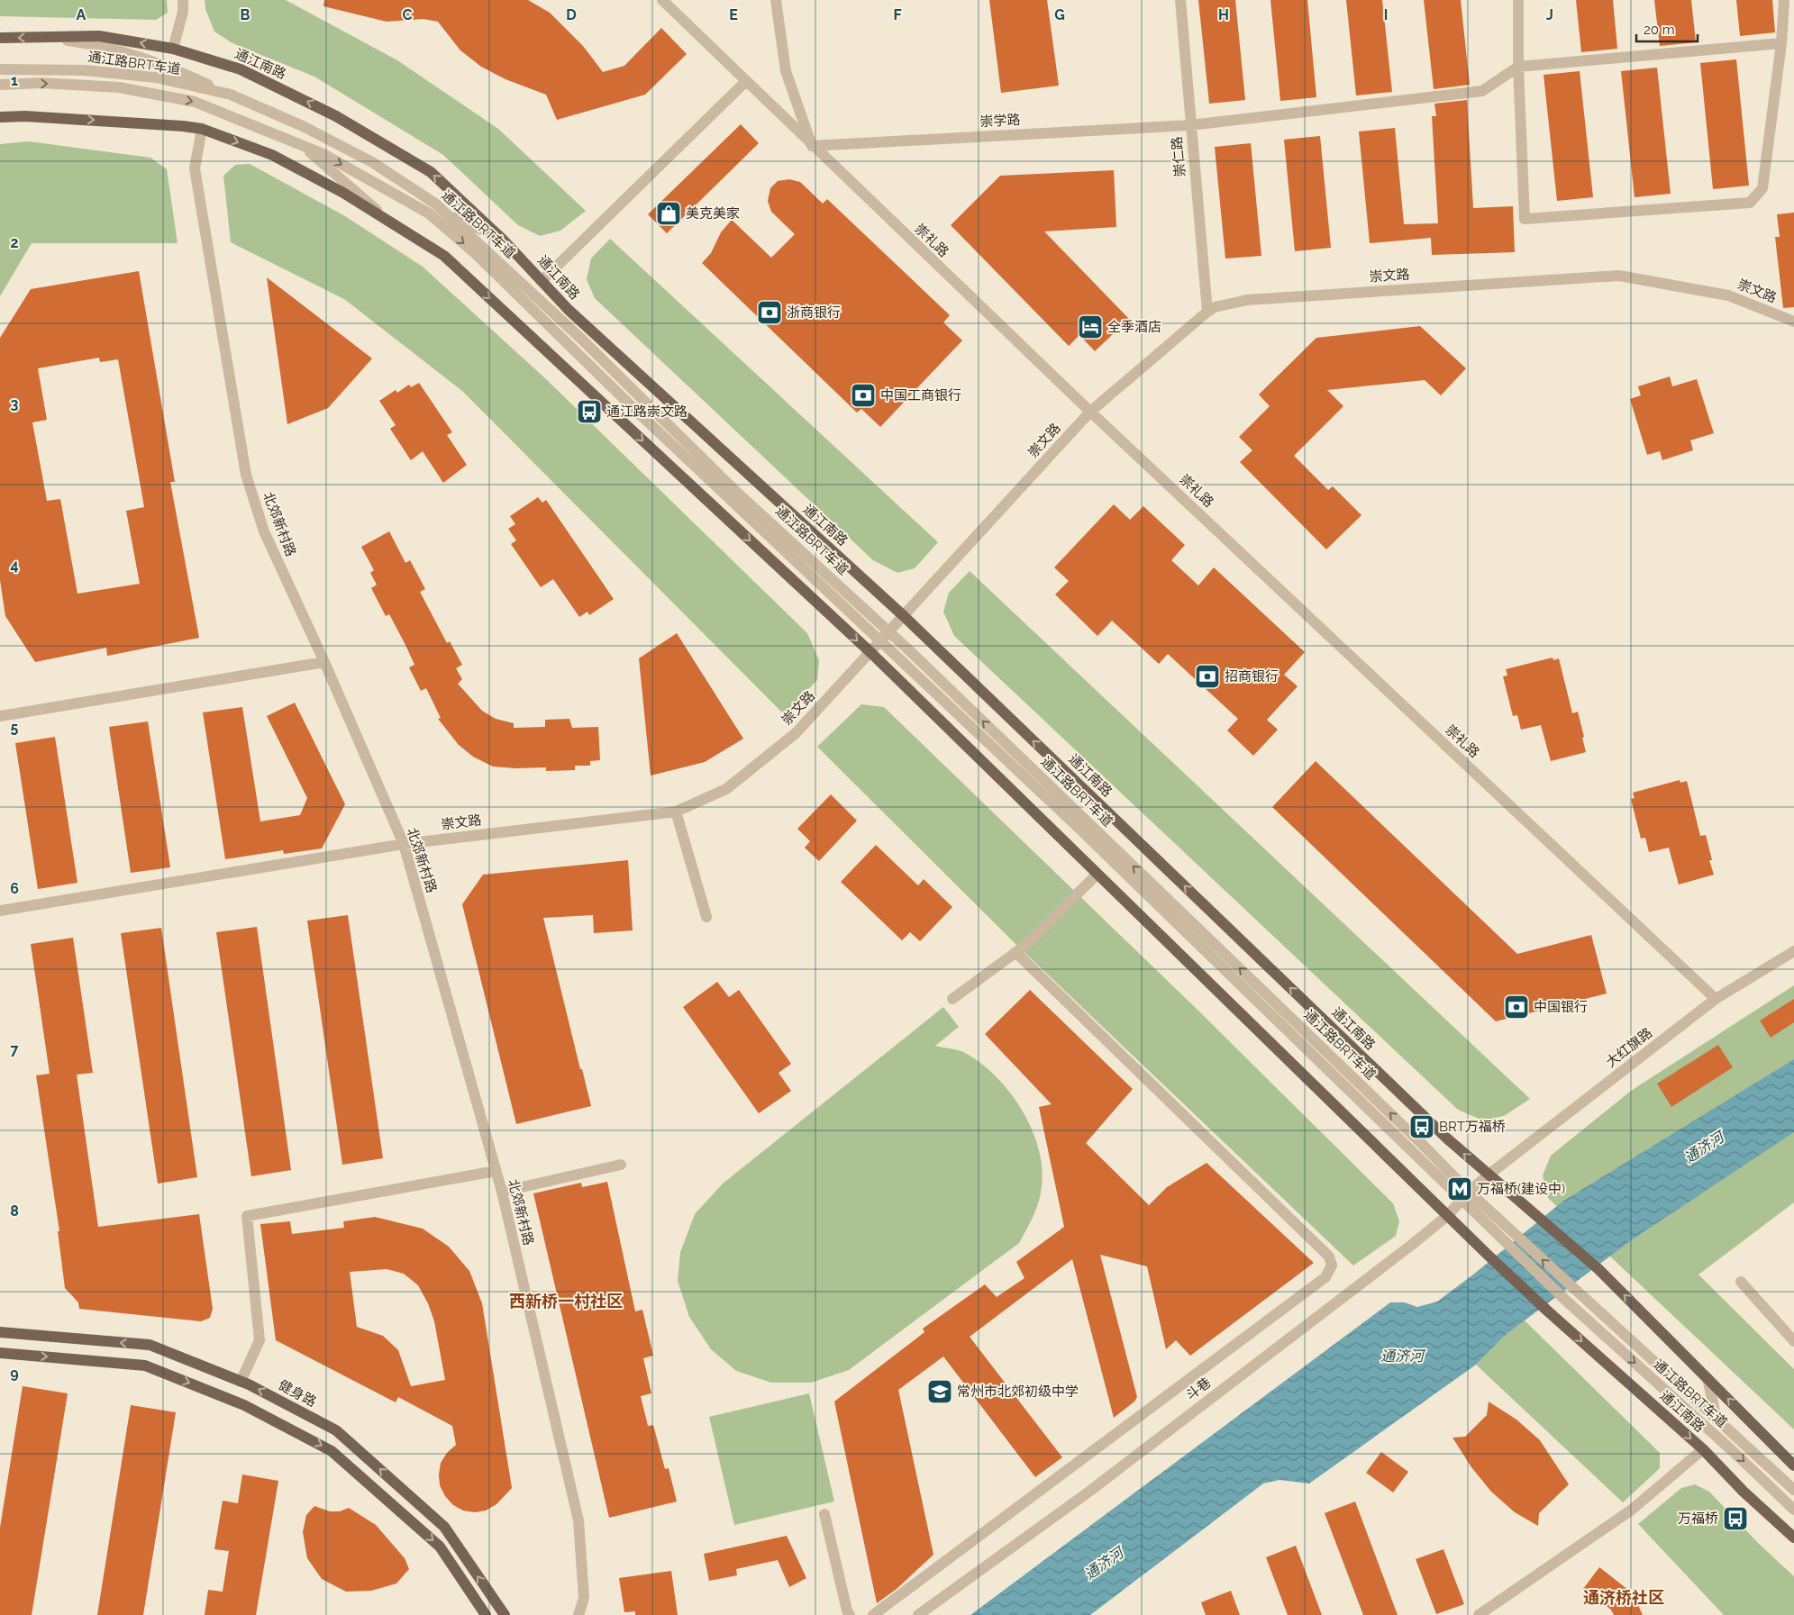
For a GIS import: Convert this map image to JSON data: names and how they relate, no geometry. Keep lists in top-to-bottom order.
{
  "streets": {
    "main road": ["通江南路", "健身路"],
    "street": [
      "通江路BRT车道",
      "崇学路",
      "崇仁路",
      "崇礼路",
      "崇文路",
      "北郊新村路",
      "大红旗路",
      "斗巷"
    ]
  },
  "crossings": [
    ["通江路BRT车道", "崇文路"],
    ["通江路BRT车道", "斗巷"],
    ["通江南路", "崇文路"],
    ["通江南路", "大红旗路"],
    ["通江南路", "斗巷"],
    ["崇学路", "崇仁路"],
    ["崇学路", "崇礼路"],
    ["崇仁路", "崇文路"],
    ["崇礼路", "崇文路"],
    ["崇礼路", "大红旗路"],
    ["崇文路", "北郊新村路"],
    ["大红旗路", "斗巷"]
  ],
  "districts": ["西新桥一村社区", "通济桥社区"],
  "water": ["通济河"],
  "places": {
    "shop": ["美克美家"],
    "bank": [
      "浙商银行",
      "中国工商银行",
      "招商银行",
      "中国银行"
    ],
    "hotel": ["全季酒店"],
    "bus stop": ["通江路崇文路", "BRT万福桥", "万福桥"],
    "metro station": ["万福桥(建设中)"],
    "school or university": ["常州市北郊初级中学"]
  },
  "scale_bar": "20 m",
  "grid": {
    "columns": [
      "A",
      "B",
      "C",
      "D",
      "E",
      "F",
      "G",
      "H",
      "I",
      "J"
    ],
    "rows": [
      "1",
      "2",
      "3",
      "4",
      "5",
      "6",
      "7",
      "8",
      "9"
    ]
  }
}
